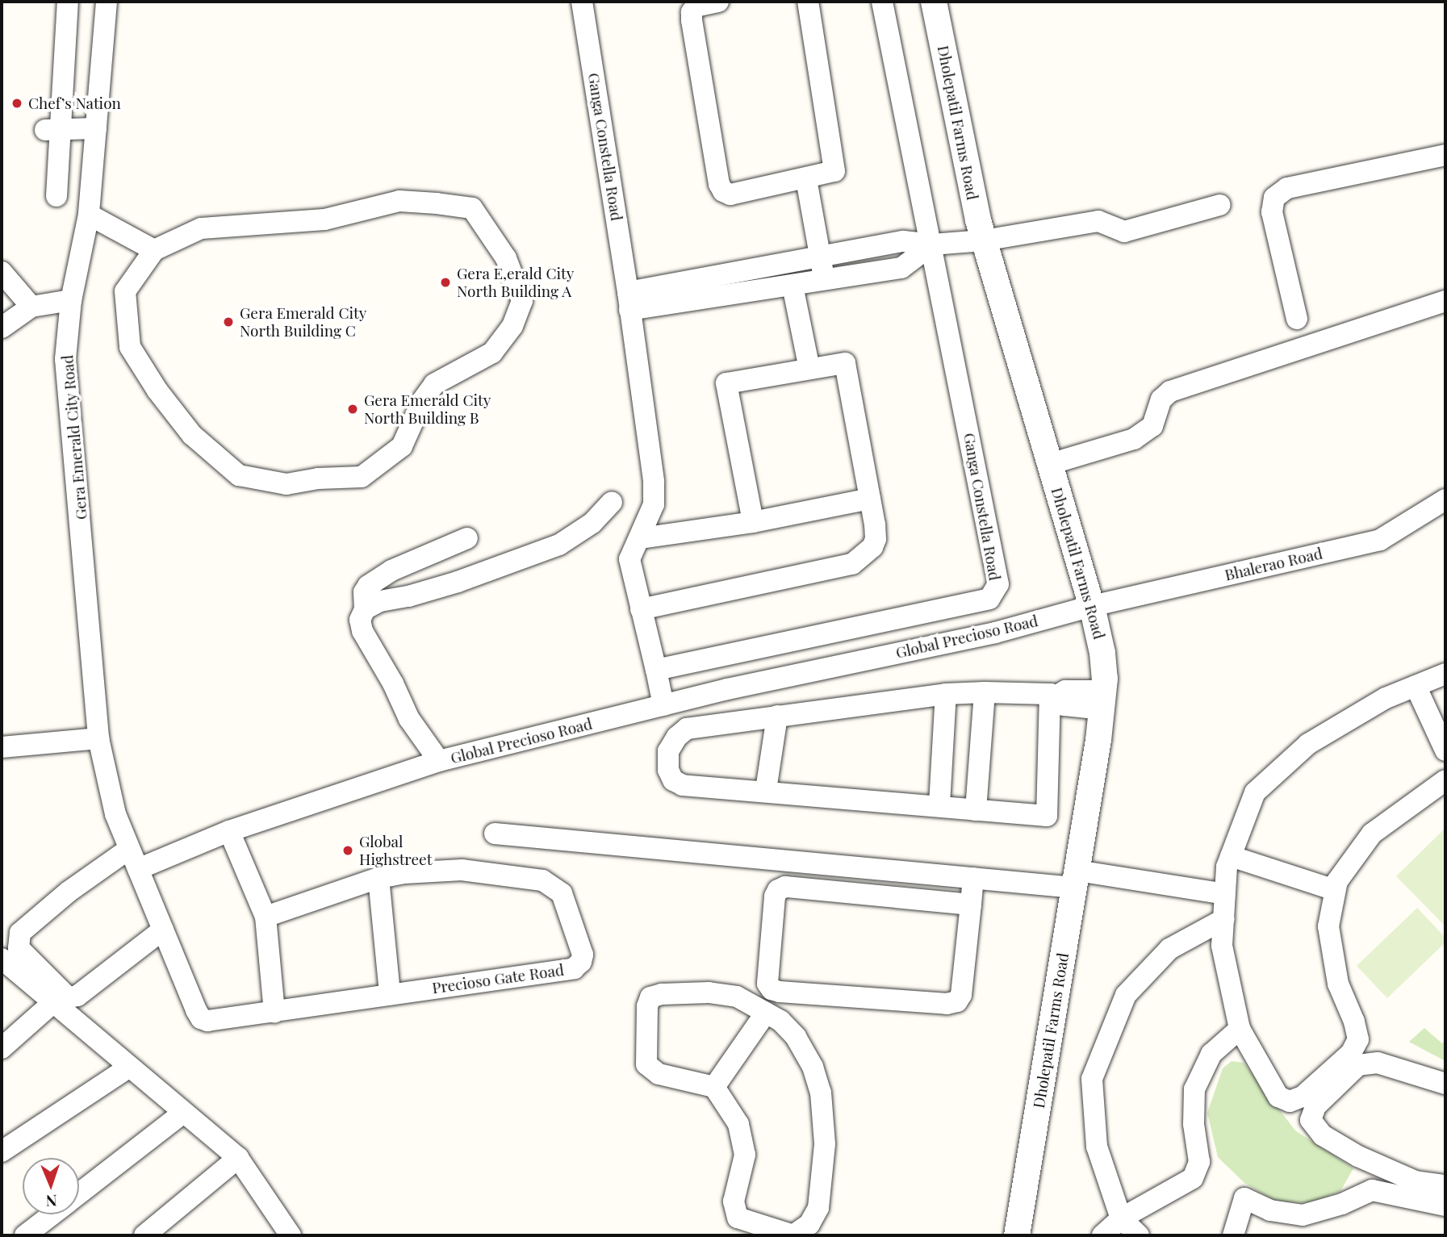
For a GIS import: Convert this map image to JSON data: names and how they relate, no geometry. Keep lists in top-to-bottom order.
{
  "streets": {
    "street": [
      "Dholepatil Farms Road",
      "Ganga Constella Road",
      "Gera Emerald City Road",
      "Bhalerao Road",
      "Global Precioso Road",
      "Precioso Gate Road"
    ]
  },
  "crossings": [
    ["Dholepatil Farms Road", "Bhalerao Road"],
    ["Dholepatil Farms Road", "Global Precioso Road"],
    ["Ganga Constella Road", "Global Precioso Road"],
    ["Gera Emerald City Road", "Global Precioso Road"],
    ["Bhalerao Road", "Global Precioso Road"]
  ],
  "places": [
    "Chef’s Nation",
    "Gera E,erald City North Building A",
    "Gera Emerald City North Building C",
    "Gera Emerald City North Building B",
    "Global Highstreet"
  ],
  "north": "bottom"
}
